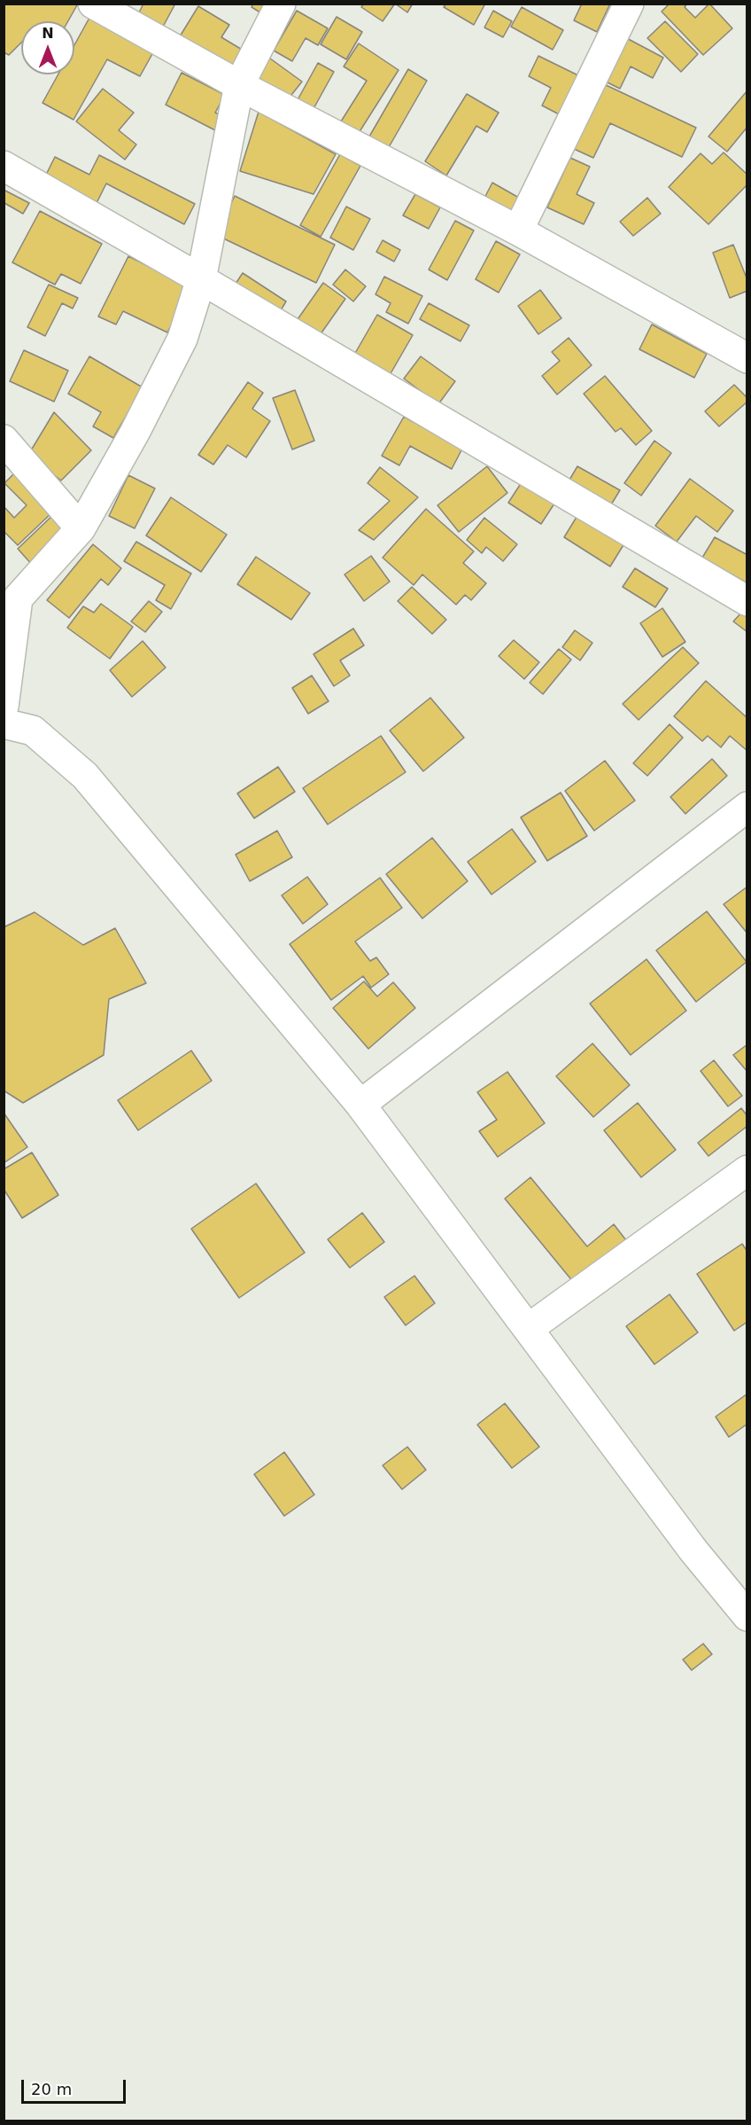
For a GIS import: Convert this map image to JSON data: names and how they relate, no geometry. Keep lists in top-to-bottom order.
{
  "scale_bar": "20 m",
  "north": "top"
}
